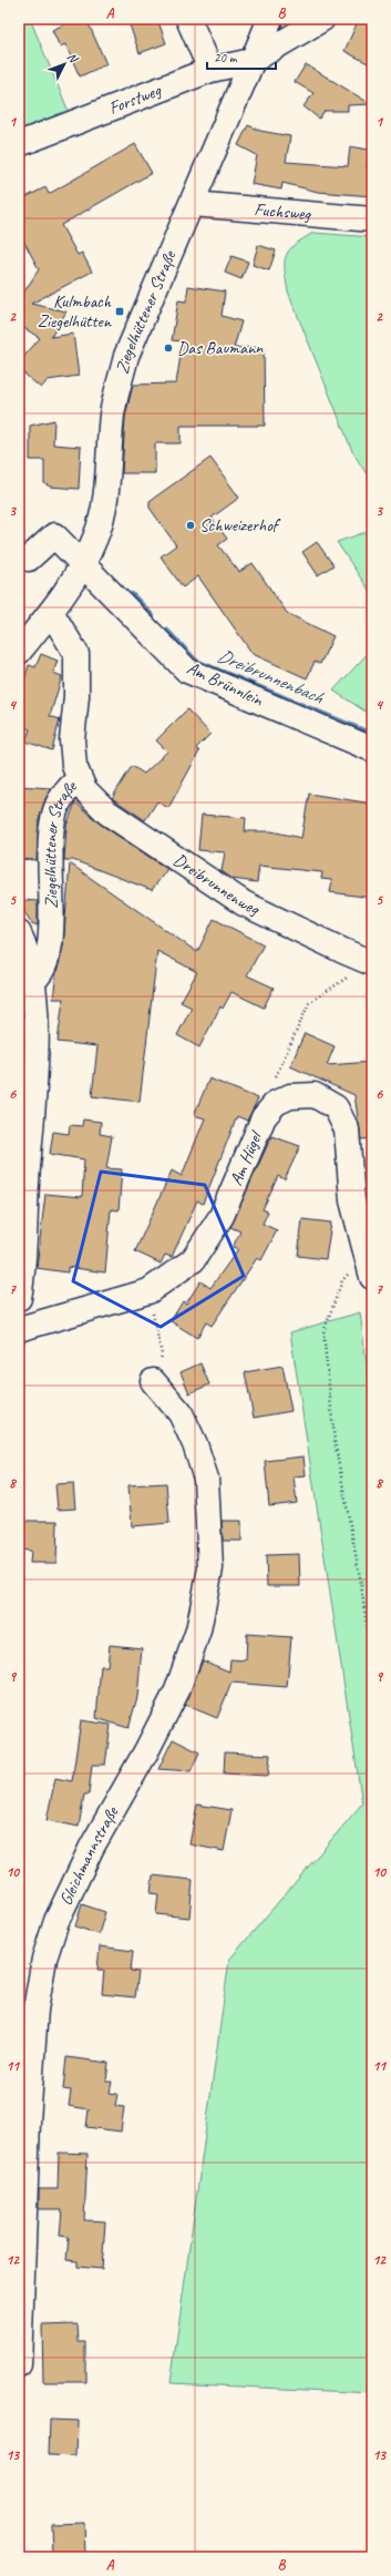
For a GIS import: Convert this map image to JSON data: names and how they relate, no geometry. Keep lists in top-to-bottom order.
{
  "streets": {
    "street": [
      "Forstweg",
      "Fuchsweg",
      "Ziegelhüttener Straße",
      "Am Brünnlein",
      "Dreibrunnenweg",
      "Am Hügel",
      "Gleichmannstraße"
    ]
  },
  "crossings": [
    ["Forstweg", "Ziegelhüttener Straße"],
    ["Fuchsweg", "Ziegelhüttener Straße"],
    ["Ziegelhüttener Straße", "Am Brünnlein"],
    ["Ziegelhüttener Straße", "Dreibrunnenweg"]
  ],
  "water": ["Dreibrunnenbach"],
  "places": {
    "transit": ["Kulmbach Ziegelhütten"],
    "other": ["Das Baumann", "Schweizerhof"]
  },
  "scale_bar": "20 m",
  "north": "top right",
  "grid": {
    "columns": ["A", "B"],
    "rows": [
      "1",
      "2",
      "3",
      "4",
      "5",
      "6",
      "7",
      "8",
      "9",
      "10",
      "11",
      "12",
      "13"
    ]
  }
}
